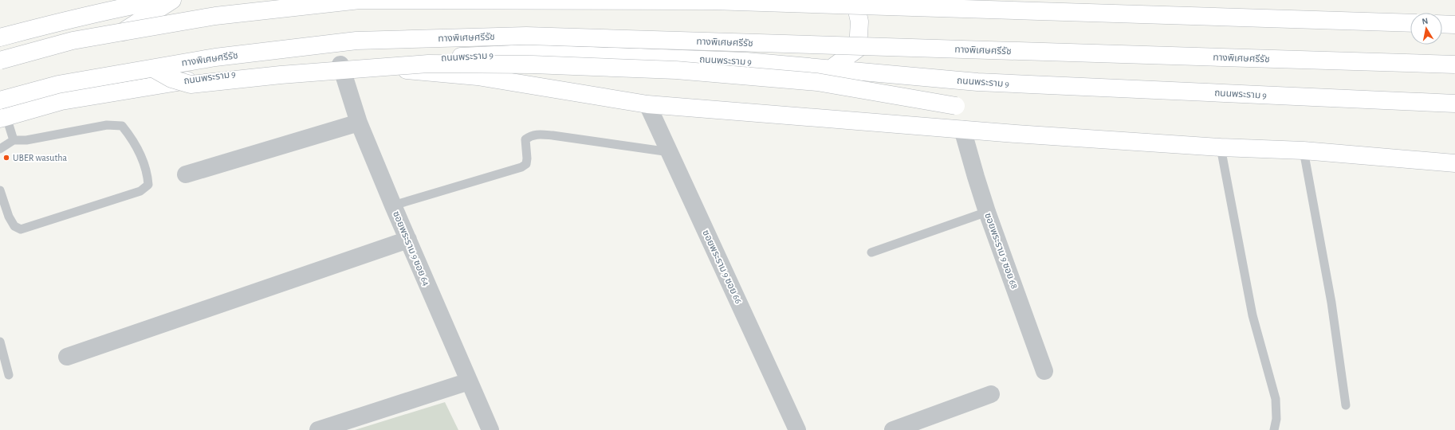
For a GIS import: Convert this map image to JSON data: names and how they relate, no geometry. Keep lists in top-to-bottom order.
{
  "streets": {
    "main road": ["ทางพิเศษศรีรัช", "ถนนพระราม 9"],
    "street": ["ซอยพระราม 9 ซอย 64", "ซอยพระราม 9 ซอย 68", "ซอยพระราม 9 ซอย 66"]
  },
  "crossings": [
    ["ถนนพระราม 9", "ซอยพระราม 9 ซอย 64"]
  ],
  "places": ["UBER wasutha"],
  "north": "top"
}
